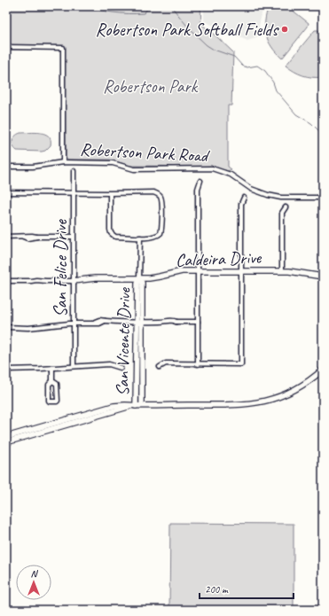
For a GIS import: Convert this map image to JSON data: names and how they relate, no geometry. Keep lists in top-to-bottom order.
{
  "streets": {
    "street": [
      "Robertson Park Road",
      "Caldeira Drive",
      "San Felice Drive",
      "San Vicente Drive"
    ]
  },
  "crossings": [
    ["Caldeira Drive", "San Felice Drive"],
    ["Caldeira Drive", "San Vicente Drive"]
  ],
  "parks": ["Robertson Park"],
  "places": ["Robertson Park Softball Fields"],
  "scale_bar": "200 m",
  "north": "top"
}
